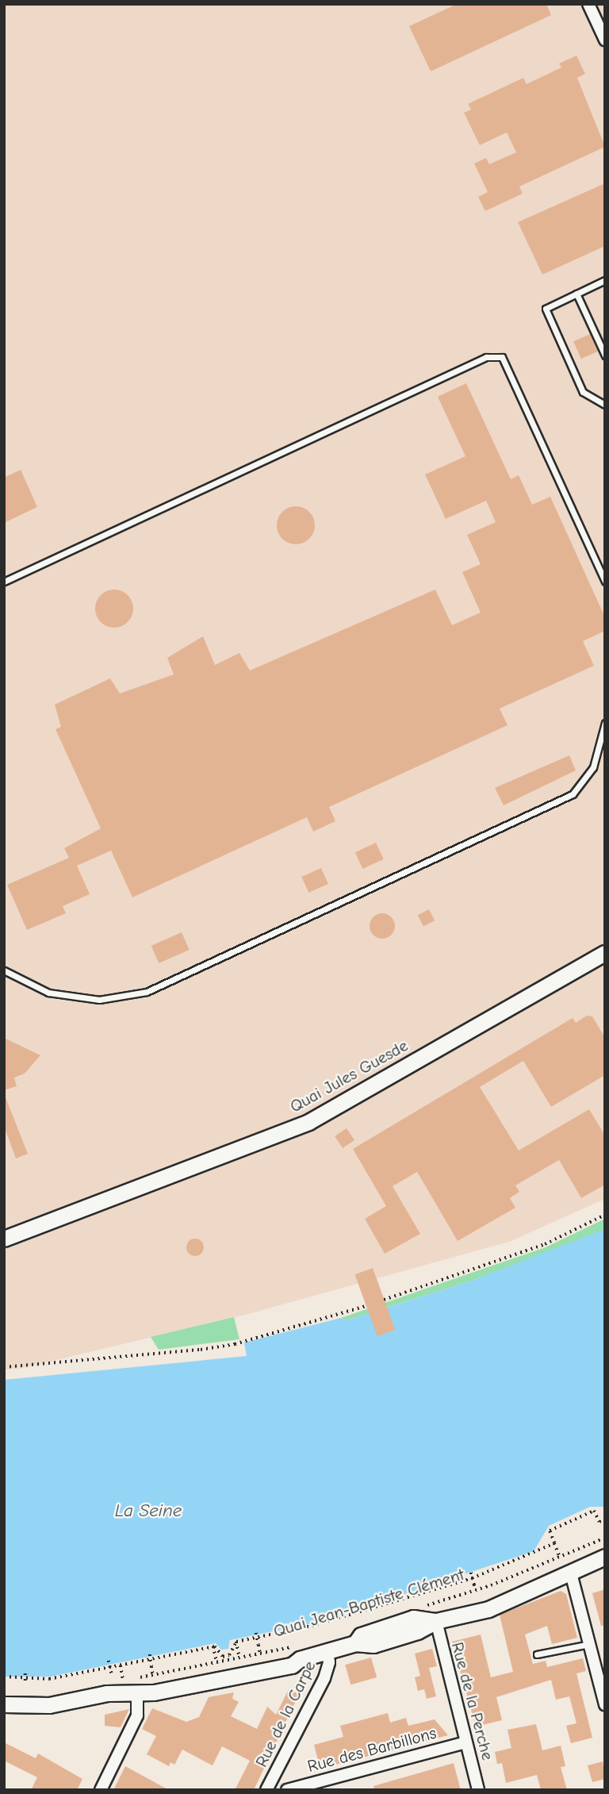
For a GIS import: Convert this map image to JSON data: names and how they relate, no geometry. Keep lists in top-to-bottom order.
{
  "streets": {
    "main road": ["Quai Jules Guesde", "Quai Jean-Baptiste Clément"],
    "street": ["Rue de la Perche", "Rue de la Carpe", "Rue des Barbillons"]
  },
  "crossings": [
    ["Quai Jean-Baptiste Clément", "Rue de la Perche"],
    ["Quai Jean-Baptiste Clément", "Rue de la Carpe"],
    ["Rue de la Perche", "Rue des Barbillons"]
  ],
  "water": ["La Seine"]
}
